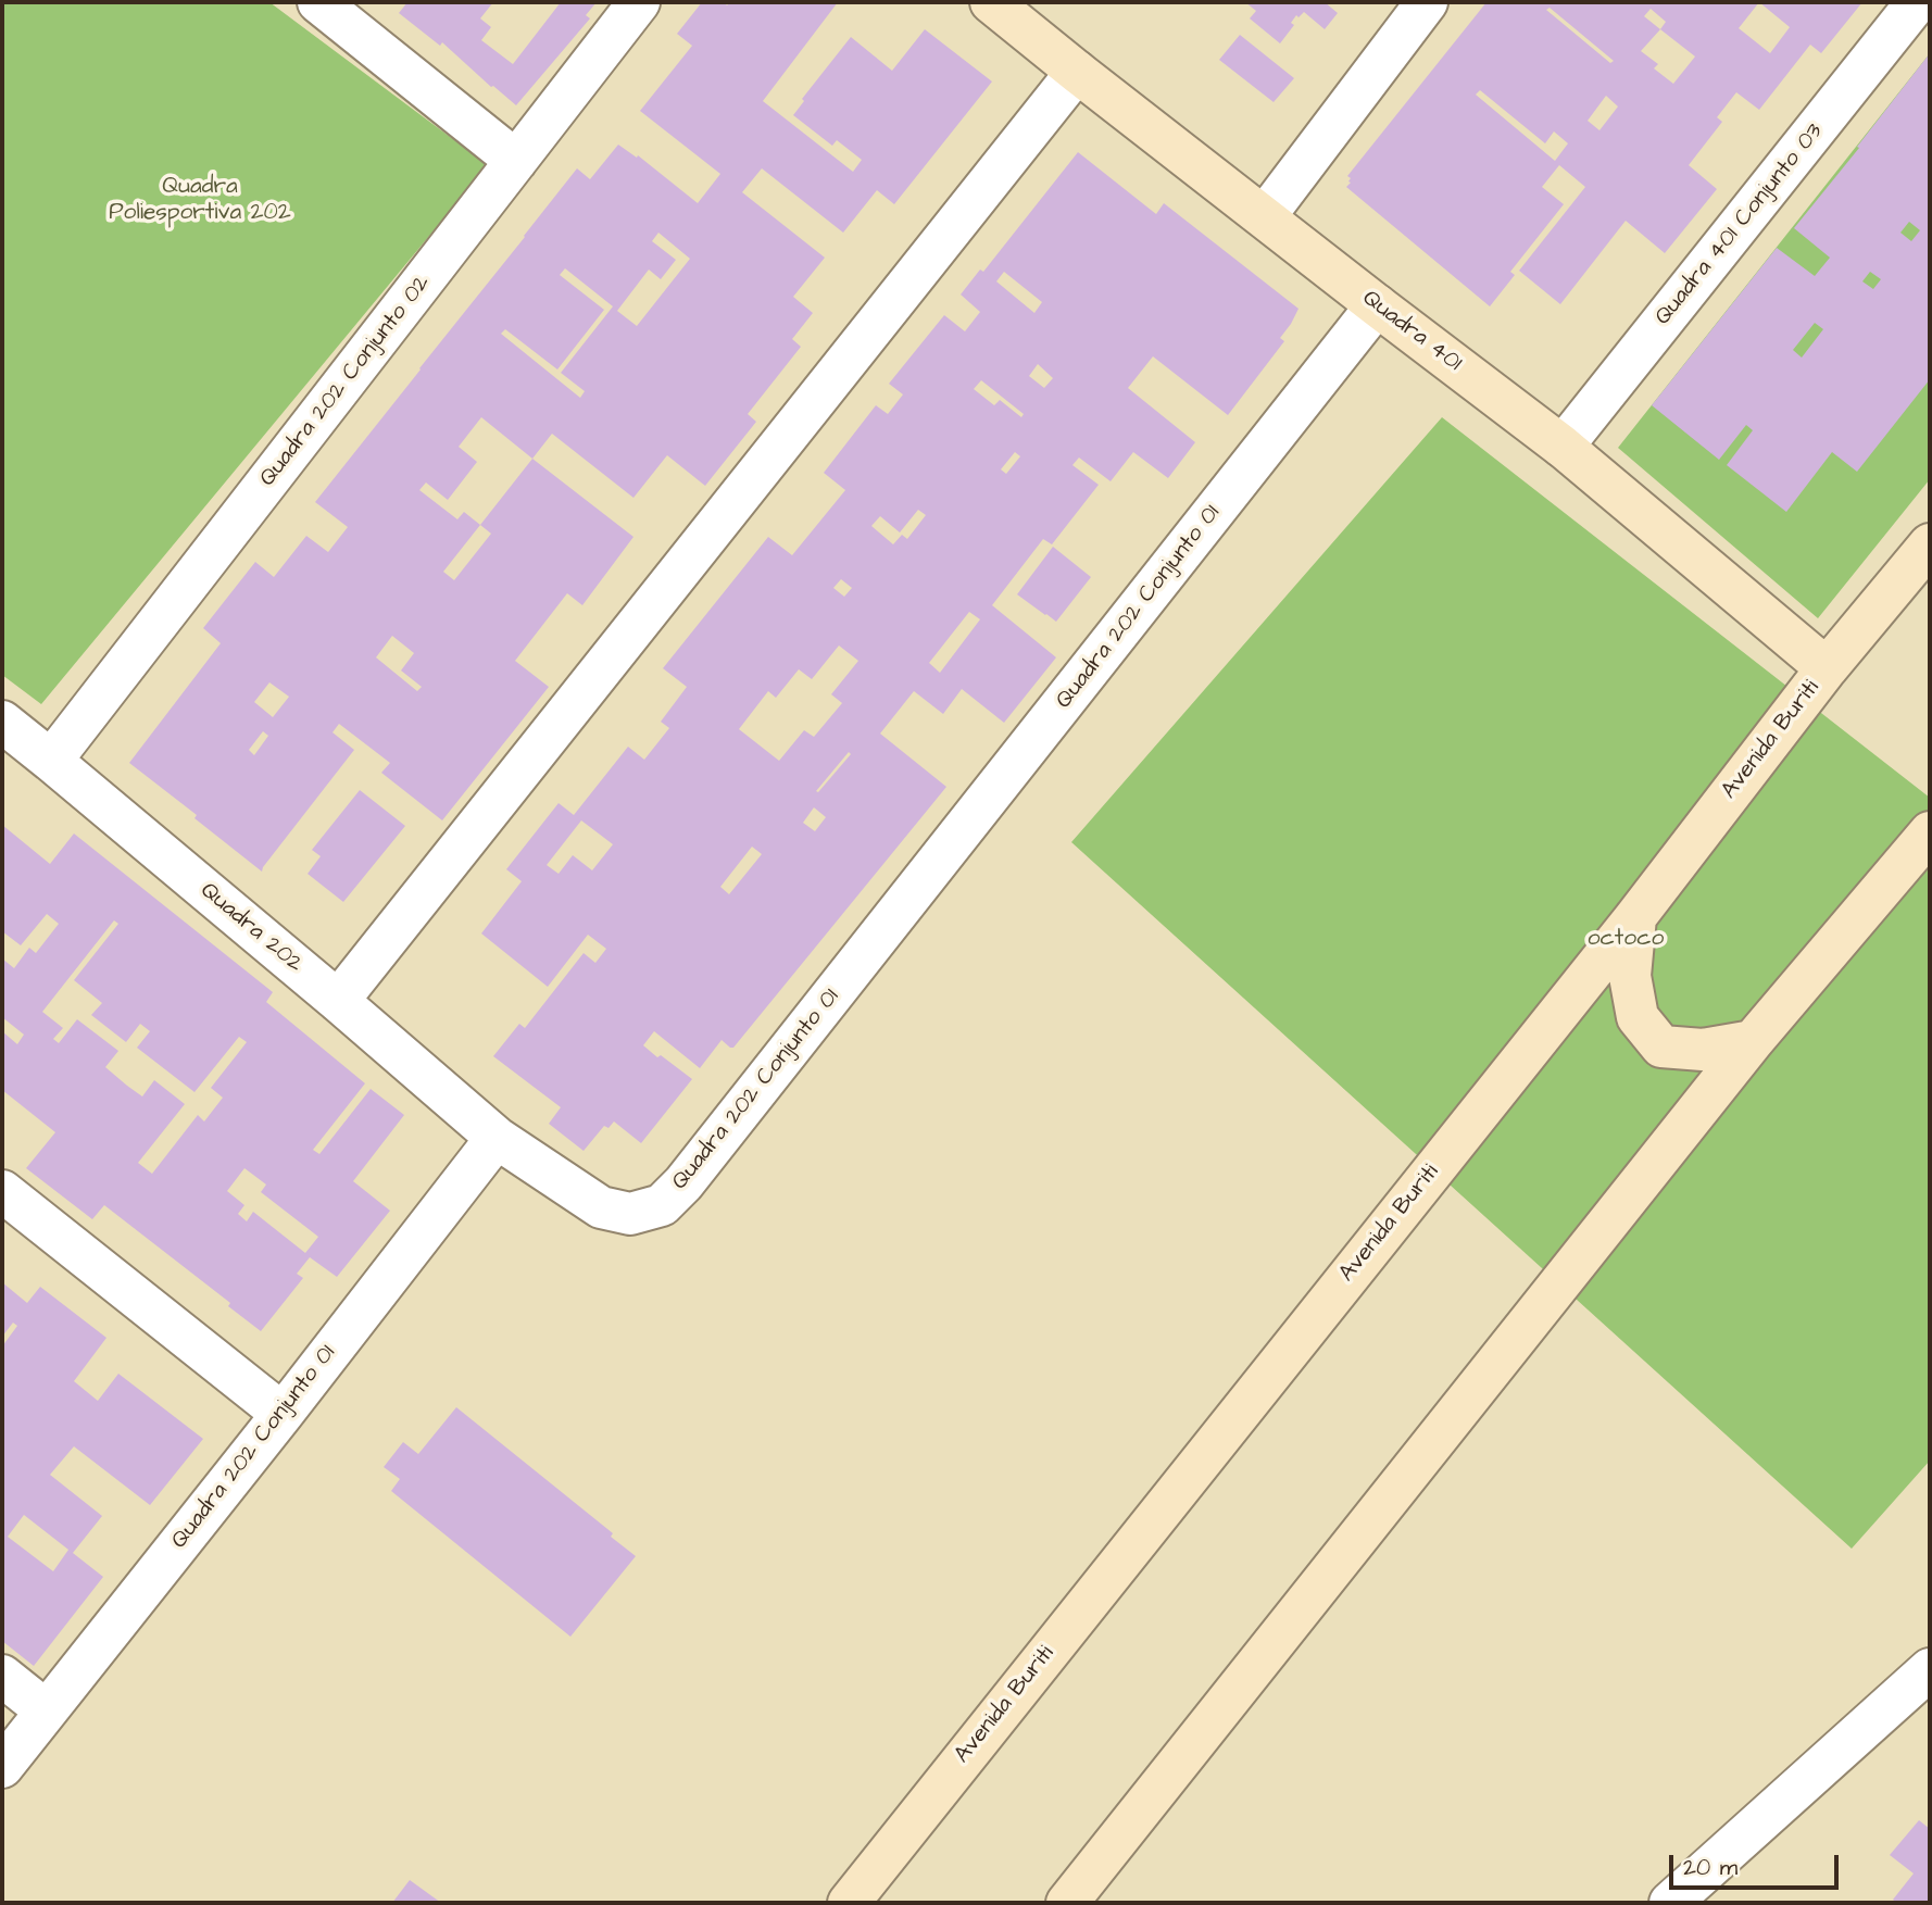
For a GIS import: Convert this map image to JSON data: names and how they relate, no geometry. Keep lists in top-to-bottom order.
{
  "streets": {
    "main road": ["Quadra 401", "Avenida Buriti"],
    "street": [
      "Quadra 401 Conjunto 03",
      "Quadra 202 Conjunto 02",
      "Quadra 202 Conjunto 01",
      "Quadra 202"
    ]
  },
  "crossings": [
    ["Quadra 401 Conjunto 03", "Quadra 401"],
    ["Quadra 401", "Quadra 202 Conjunto 01"],
    ["Quadra 401", "Avenida Buriti"],
    ["Quadra 202 Conjunto 02", "Quadra 202"],
    ["Quadra 202 Conjunto 01", "Quadra 202"]
  ],
  "parks": ["Quadra Poliesportiva 202", "octoco"],
  "scale_bar": "20 m"
}
